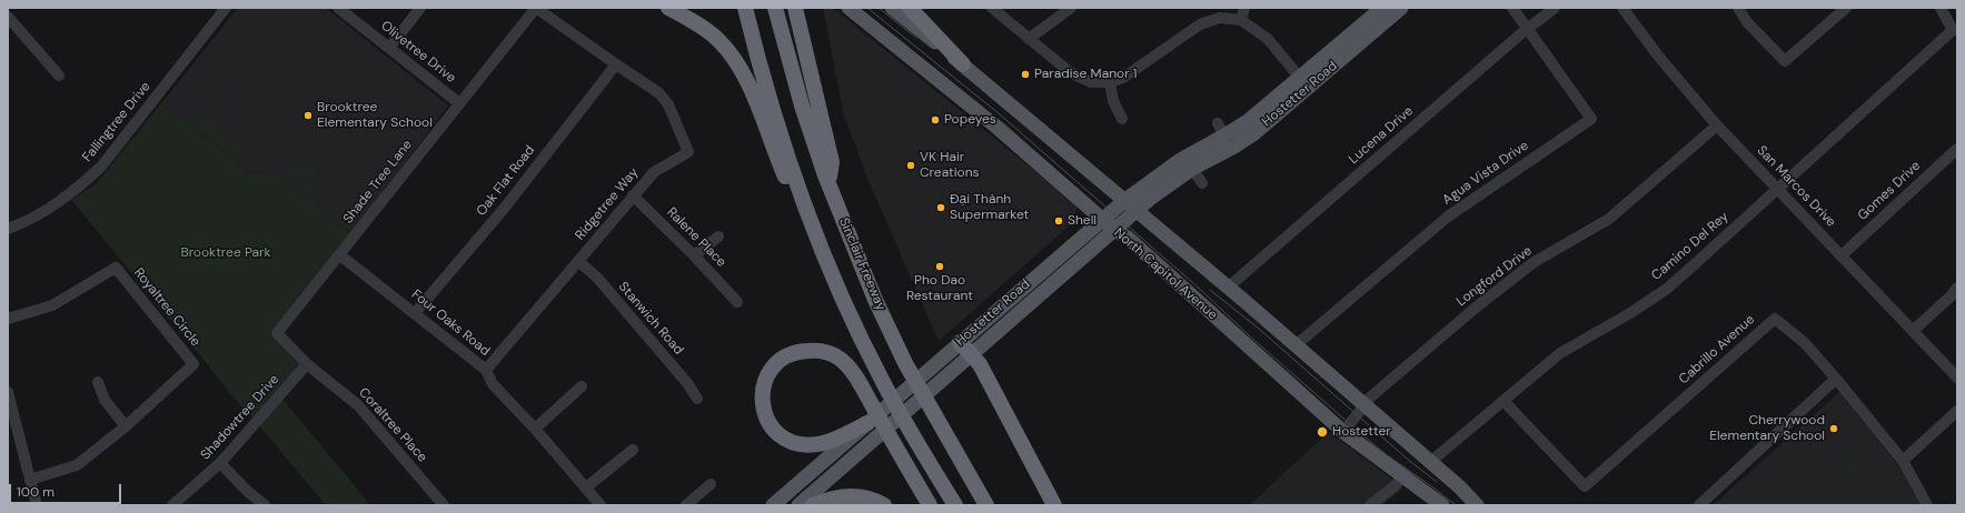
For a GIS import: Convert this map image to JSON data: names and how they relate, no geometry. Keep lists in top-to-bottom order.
{
  "streets": {
    "highway": ["Sinclair Freeway"],
    "main road": ["Hostetter Road", "North Capitol Avenue"],
    "street": [
      "Olivetree Drive",
      "Fallingtree Drive",
      "Lucena Drive",
      "Agua Vista Drive",
      "Oak Flat Road",
      "Shade Tree Lane",
      "San Marcos Drive",
      "Gomes Drive",
      "Ridgetree Way",
      "Ralene Place",
      "Camino Del Rey",
      "Longford Drive",
      "Royaltree Circle",
      "Stanwich Road",
      "Four Oaks Road",
      "Cabrillo Avenue",
      "Shadowtree Drive",
      "Coraltree Place"
    ]
  },
  "crossings": [
    ["Olivetree Drive", "Shade Tree Lane"],
    ["Hostetter Road", "North Capitol Avenue"],
    ["Lucena Drive", "Agua Vista Drive"],
    ["Oak Flat Road", "Ridgetree Way"],
    ["Oak Flat Road", "Four Oaks Road"],
    ["Shade Tree Lane", "Ridgetree Way"],
    ["Shade Tree Lane", "Four Oaks Road"],
    ["Shade Tree Lane", "Coraltree Place"],
    ["San Marcos Drive", "Gomes Drive"],
    ["San Marcos Drive", "Camino Del Rey"],
    ["San Marcos Drive", "Longford Drive"],
    ["Ridgetree Way", "Ralene Place"],
    ["Ridgetree Way", "Stanwich Road"],
    ["Ridgetree Way", "Four Oaks Road"],
    ["Camino Del Rey", "Cabrillo Avenue"],
    ["North Capitol Avenue", "Longford Drive"],
    ["Shadowtree Drive", "Coraltree Place"]
  ],
  "parks": ["Brooktree Park"],
  "places": [
    "Paradise Manor 1",
    "Brooktree Elementary School",
    "Popeyes",
    "VK Hair Creations",
    "Đại Thành Supermarket",
    "Shell",
    "Pho Dao Restaurant",
    "Cherrywood Elementary School",
    "Hostetter"
  ],
  "scale_bar": "100 m"
}
